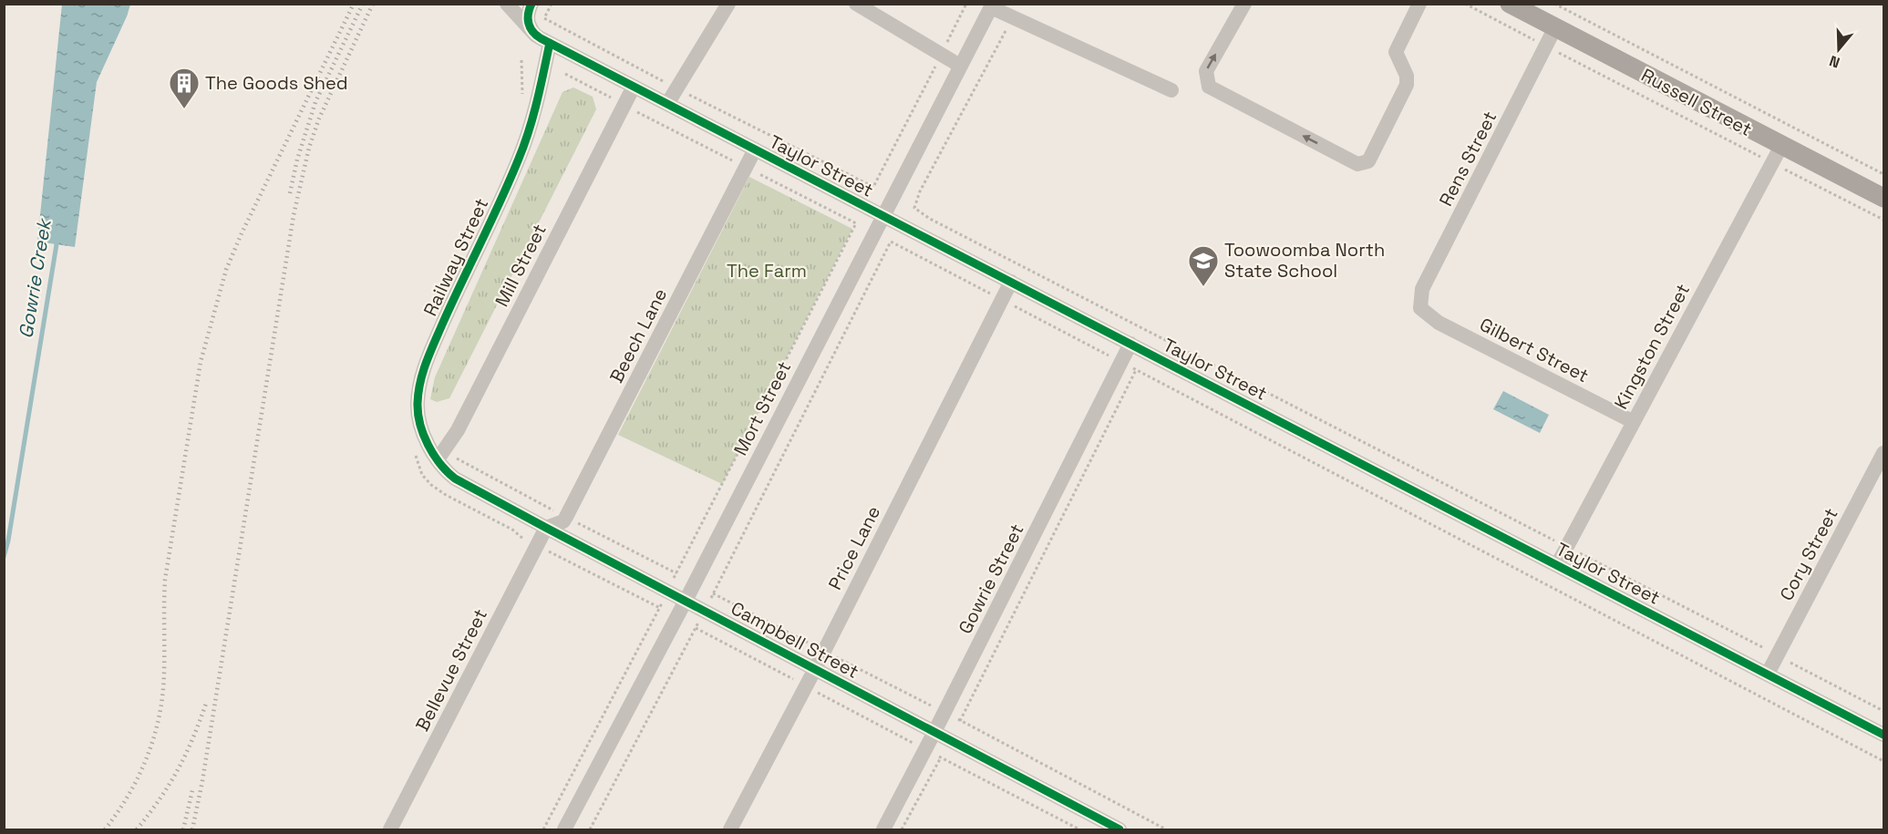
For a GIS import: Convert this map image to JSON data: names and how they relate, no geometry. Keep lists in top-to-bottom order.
{
  "streets": {
    "main road": ["Russell Street"],
    "street": [
      "Rens Street",
      "Taylor Street",
      "Railway Street",
      "Mill Street",
      "Beech Lane",
      "Kingston Street",
      "Gilbert Street",
      "Mort Street",
      "Price Lane",
      "Cory Street",
      "Gowrie Street",
      "Campbell Street",
      "Bellevue Street"
    ]
  },
  "crossings": [
    ["Russell Street", "Rens Street"],
    ["Russell Street", "Kingston Street"],
    ["Rens Street", "Gilbert Street"],
    ["Taylor Street", "Railway Street"],
    ["Taylor Street", "Mill Street"],
    ["Taylor Street", "Beech Lane"],
    ["Taylor Street", "Kingston Street"],
    ["Taylor Street", "Mort Street"],
    ["Taylor Street", "Price Lane"],
    ["Taylor Street", "Cory Street"],
    ["Taylor Street", "Gowrie Street"],
    ["Railway Street", "Mill Street"],
    ["Railway Street", "Campbell Street"],
    ["Beech Lane", "Campbell Street"],
    ["Beech Lane", "Bellevue Street"],
    ["Kingston Street", "Gilbert Street"],
    ["Mort Street", "Campbell Street"],
    ["Price Lane", "Campbell Street"],
    ["Gowrie Street", "Campbell Street"],
    ["Campbell Street", "Bellevue Street"]
  ],
  "water": ["Gowrie Creek"],
  "parks": ["The Farm"],
  "places": {
    "building": ["The Goods Shed"],
    "school or university": ["Toowoomba North State School"]
  },
  "north": "bottom"
}
